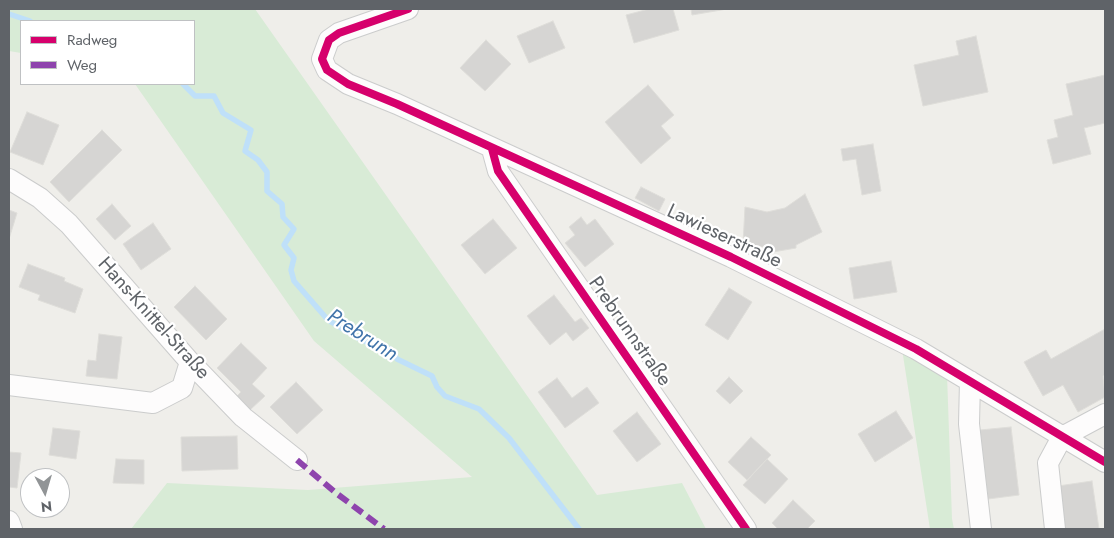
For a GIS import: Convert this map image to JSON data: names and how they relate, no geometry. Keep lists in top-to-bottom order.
{
  "streets": {
    "street": ["Lawieserstraße", "Hans-Knittel-Straße", "Prebrunnstraße"]
  },
  "crossings": [
    ["Lawieserstraße", "Prebrunnstraße"]
  ],
  "water": ["Prebrunn"],
  "legend": ["Radweg", "Weg"],
  "north": "bottom"
}
